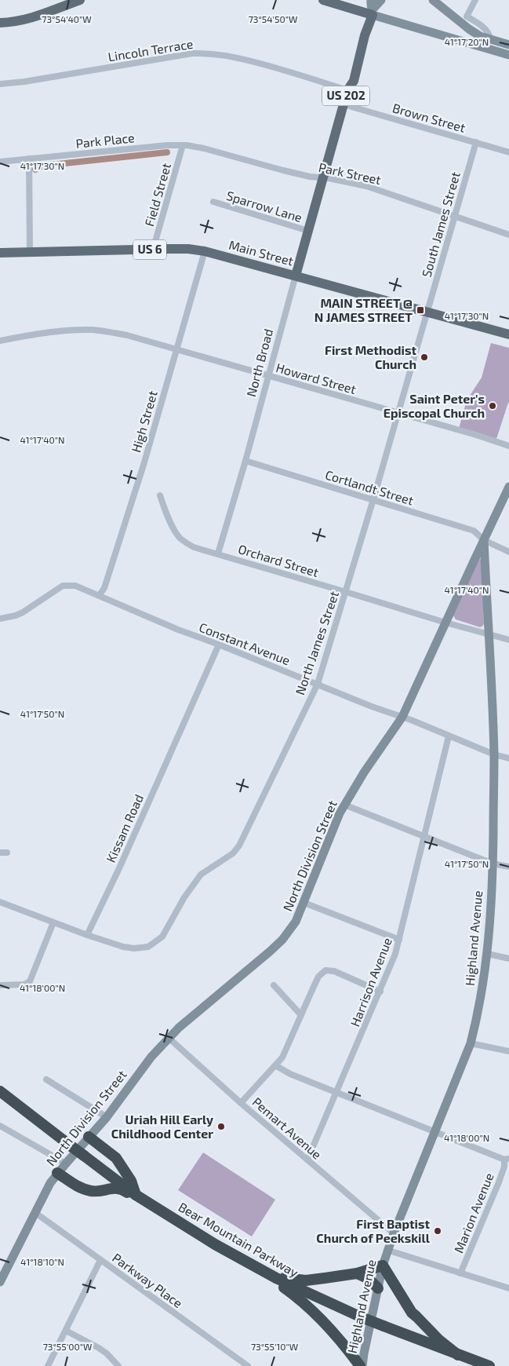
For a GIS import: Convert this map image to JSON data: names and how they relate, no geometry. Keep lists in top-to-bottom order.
{
  "streets": {
    "highway": ["Bear Mountain Parkway"],
    "main road": [
      "US 202",
      "US 6",
      "Main Street",
      "North Broad"
    ],
    "street": [
      "Lincoln Terrace",
      "Brown Street",
      "Park Place",
      "Park Street",
      "Field Street",
      "Sparrow Lane",
      "South James Street",
      "Howard Street",
      "High Street",
      "Cortlandt Street",
      "Orchard Street",
      "North James Street",
      "Constant Avenue",
      "Kissam Road",
      "North Division Street",
      "Highland Avenue",
      "Harrison Avenue",
      "Pemart Avenue",
      "Marion Avenue",
      "Parkway Place"
    ]
  },
  "crossings": [
    ["Lincoln Terrace", "US 202"],
    ["US 202", "Brown Street"],
    ["US 202", "Park Street"],
    ["US 202", "North Broad"],
    ["Brown Street", "South James Street"],
    ["Park Place", "Park Street"],
    ["Park Place", "Field Street"],
    ["Park Street", "Field Street"],
    ["Park Street", "South James Street"],
    ["Park Street", "North Broad"],
    ["Field Street", "Main Street"],
    ["Sparrow Lane", "North Broad"],
    ["South James Street", "Main Street"],
    ["South James Street", "North James Street"],
    ["Main Street", "North Broad"],
    ["Main Street", "High Street"],
    ["Main Street", "North James Street"],
    ["North Broad", "Howard Street"],
    ["North Broad", "Cortlandt Street"],
    ["North Broad", "Orchard Street"],
    ["Howard Street", "High Street"],
    ["Howard Street", "North James Street"],
    ["High Street", "Constant Avenue"],
    ["Cortlandt Street", "North James Street"],
    ["Cortlandt Street", "North Division Street"],
    ["Cortlandt Street", "Highland Avenue"],
    ["Orchard Street", "North James Street"],
    ["Orchard Street", "North Division Street"],
    ["Orchard Street", "Highland Avenue"],
    ["North James Street", "Constant Avenue"],
    ["North James Street", "Kissam Road"],
    ["Constant Avenue", "Kissam Road"],
    ["Constant Avenue", "North Division Street"],
    ["Constant Avenue", "Highland Avenue"],
    ["Constant Avenue", "Harrison Avenue"],
    ["North Division Street", "Highland Avenue"],
    ["North Division Street", "Pemart Avenue"],
    ["North Division Street", "Parkway Place"],
    ["Highland Avenue", "Pemart Avenue"],
    ["Harrison Avenue", "Pemart Avenue"]
  ],
  "places": {
    "transit": ["MAIN STREET @ N JAMES STREET"],
    "other": [
      "First Methodist Church",
      "Saint Peter's Episcopal Church",
      "Uriah Hill Early Childhood Center",
      "First Baptist Church of Peekskill"
    ]
  },
  "coordinates": [
    "73°54'40\"W",
    "73°54'50\"W",
    "41°17'20\"N",
    "41°17'30\"N",
    "41°17'40\"N",
    "41°17'50\"N",
    "41°18'00\"N",
    "41°18'10\"N",
    "73°55'00\"W",
    "73°55'10\"W"
  ]
}
